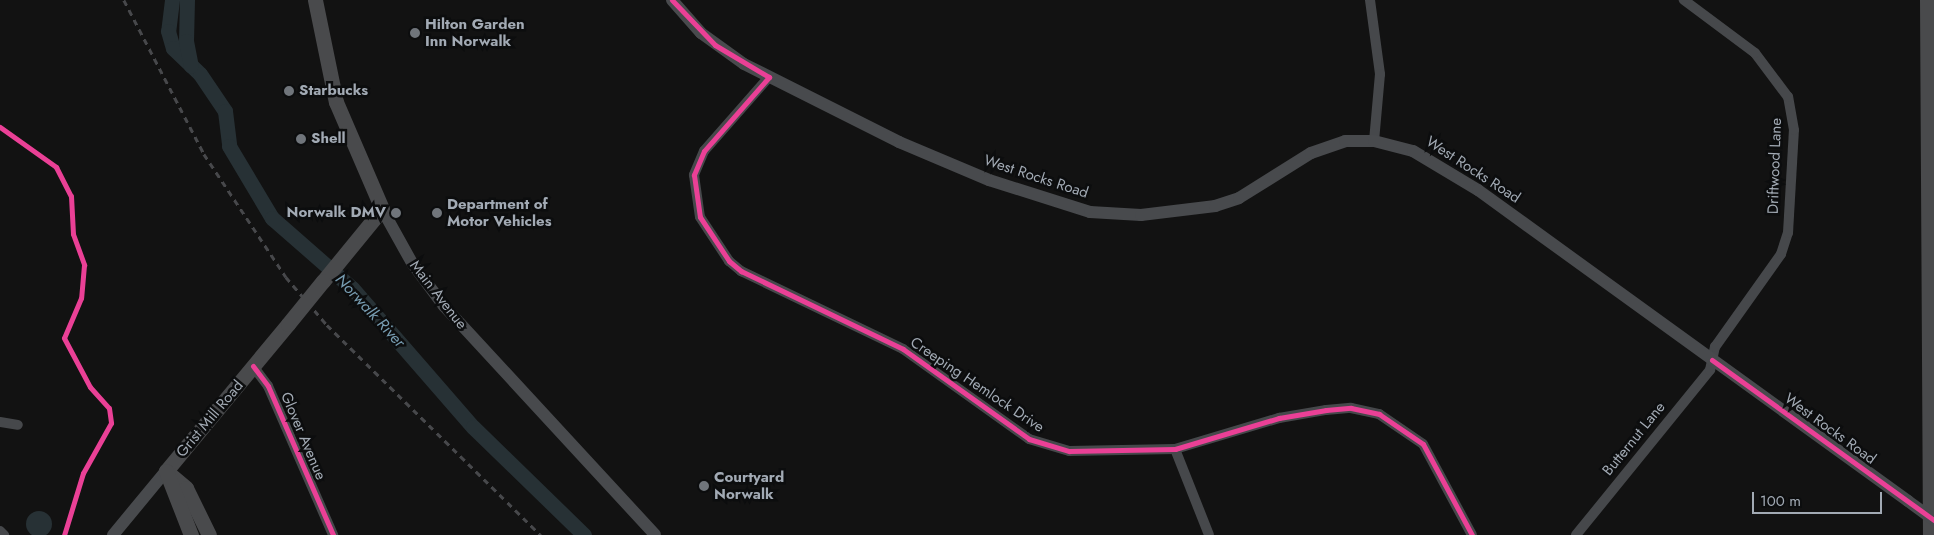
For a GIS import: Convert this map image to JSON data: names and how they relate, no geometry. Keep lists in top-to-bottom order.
{
  "streets": {
    "highway": ["Main Avenue", "Grist Mill Road"],
    "main road": ["West Rocks Road"],
    "street": [
      "Driftwood Lane",
      "Creeping Hemlock Drive",
      "Glover Avenue",
      "Butternut Lane"
    ]
  },
  "crossings": [
    ["Driftwood Lane", "West Rocks Road"],
    ["Driftwood Lane", "Butternut Lane"],
    ["West Rocks Road", "Creeping Hemlock Drive"],
    ["West Rocks Road", "Butternut Lane"],
    ["Main Avenue", "Grist Mill Road"],
    ["Grist Mill Road", "Glover Avenue"]
  ],
  "water": ["Norwalk River"],
  "places": [
    "Hilton Garden Inn Norwalk",
    "Starbucks",
    "Shell",
    "Norwalk DMV",
    "Department of Motor Vehicles",
    "Courtyard Norwalk"
  ],
  "scale_bar": "100 m"
}
